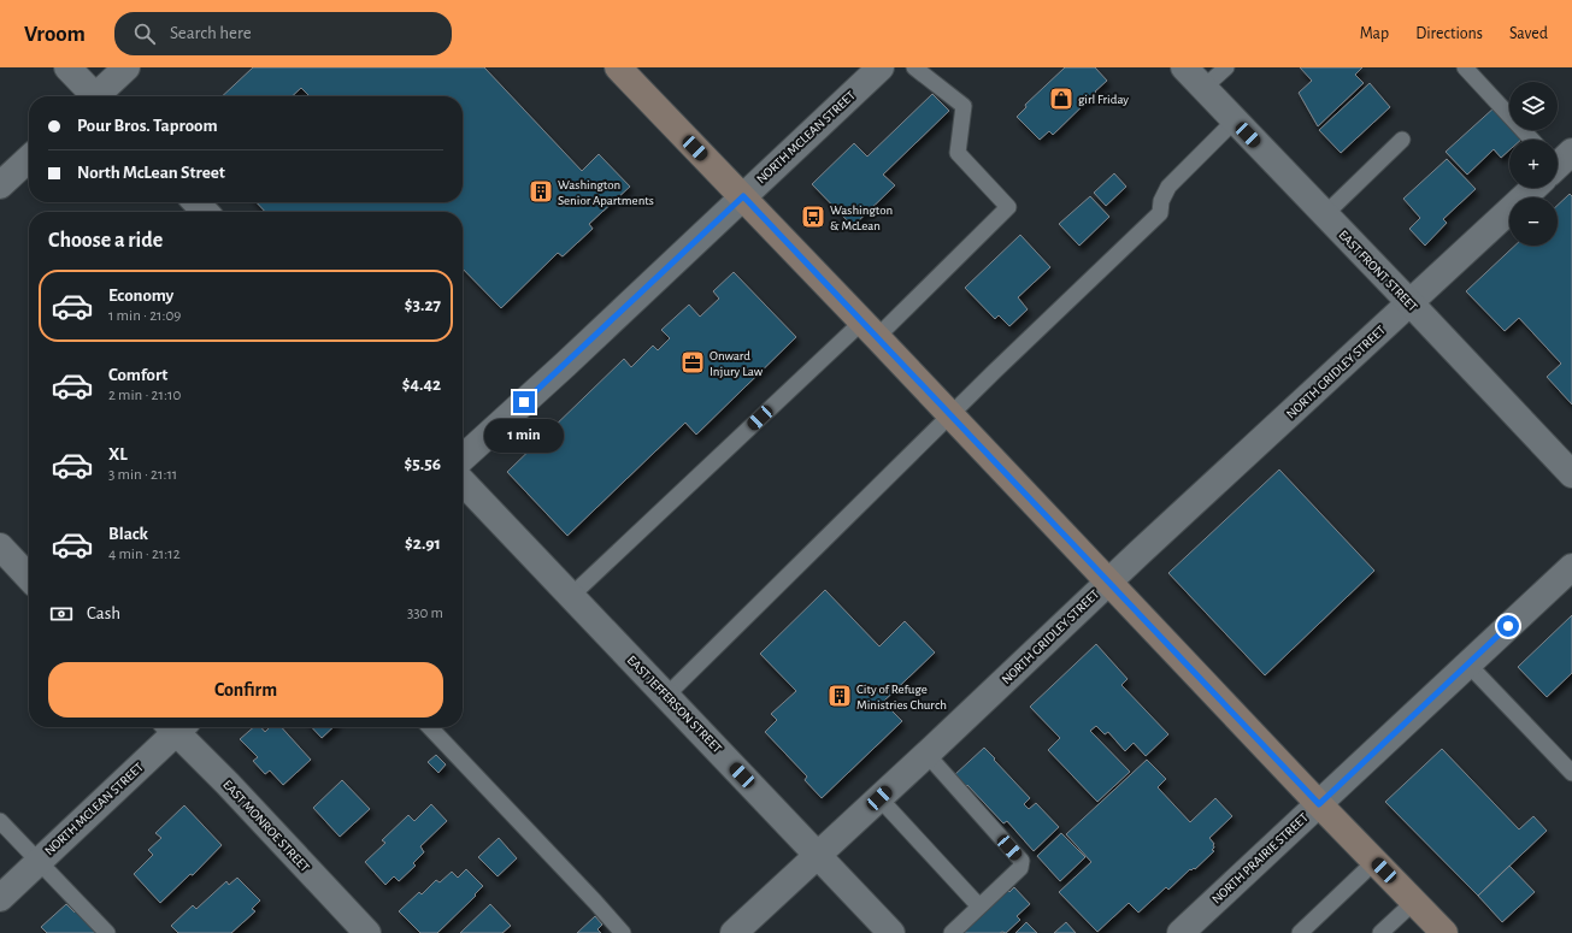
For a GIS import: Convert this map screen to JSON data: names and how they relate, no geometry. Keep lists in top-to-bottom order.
{
  "streets": {
    "street": [
      "NORTH MCLEAN STREET",
      "EAST FRONT STREET",
      "NORTH GRIDLEY STREET",
      "EAST JEFFERSON STREET",
      "EAST MONROE STREET",
      "NORTH PRAIRIE STREET"
    ]
  },
  "crossings": [
    ["EAST FRONT STREET", "NORTH GRIDLEY STREET"],
    ["NORTH GRIDLEY STREET", "EAST JEFFERSON STREET"]
  ],
  "places": {
    "shop": ["girl Friday"],
    "building": ["Washington Senior Apartments", "City of Refuge Ministries Church"],
    "bus stop": ["Washington & McLean"],
    "office": ["Onward Injury Law"]
  },
  "page": {
    "header": "Vroom",
    "search": "Search here",
    "nav": ["Map", "Directions", "Saved"],
    "map_buttons": ["+", "−"],
    "banner": ["Pour Bros. Taproom", "North McLean Street"],
    "heading": "Choose a ride",
    "list": [
      {
        "name": "Economy",
        "note": "1 min · 21:09",
        "value": "$3.27"
      },
      {
        "name": "Comfort",
        "note": "2 min · 21:10",
        "value": "$4.42"
      },
      {
        "name": "XL",
        "note": "3 min · 21:11",
        "value": "$5.56"
      },
      {
        "name": "Black",
        "note": "4 min · 21:12",
        "value": "$2.91"
      }
    ],
    "bubble": "1 min",
    "pay": ["Cash", "330 m"],
    "buttons": "Confirm"
  }
}
